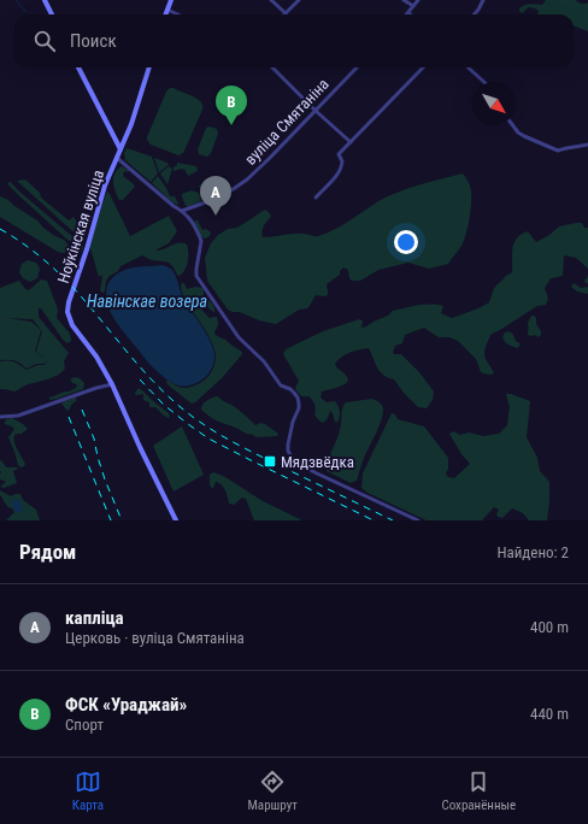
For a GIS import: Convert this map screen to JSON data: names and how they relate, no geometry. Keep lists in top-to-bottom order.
{
  "streets": {
    "main road": ["Ноўкінская вуліца"],
    "street": ["вуліца Смятаніна"]
  },
  "water": ["Навінскае возера"],
  "places": {
    "transit": ["Мядзвёдка"]
  },
  "north": "bottom right",
  "page": {
    "search": "Поиск",
    "pins": ["B", "A"],
    "heading": ["Рядом", "Найдено: 2"],
    "list": [
      {
        "mark": "A",
        "name": "капліца",
        "note": "Церковь · вуліца Смятаніна",
        "value": "400 m"
      },
      {
        "mark": "B",
        "name": "ФСК «Ураджай»",
        "note": "Спорт",
        "value": "440 m"
      }
    ],
    "nav": ["Карта", "Маршрут", "Сохранённые"]
  }
}
